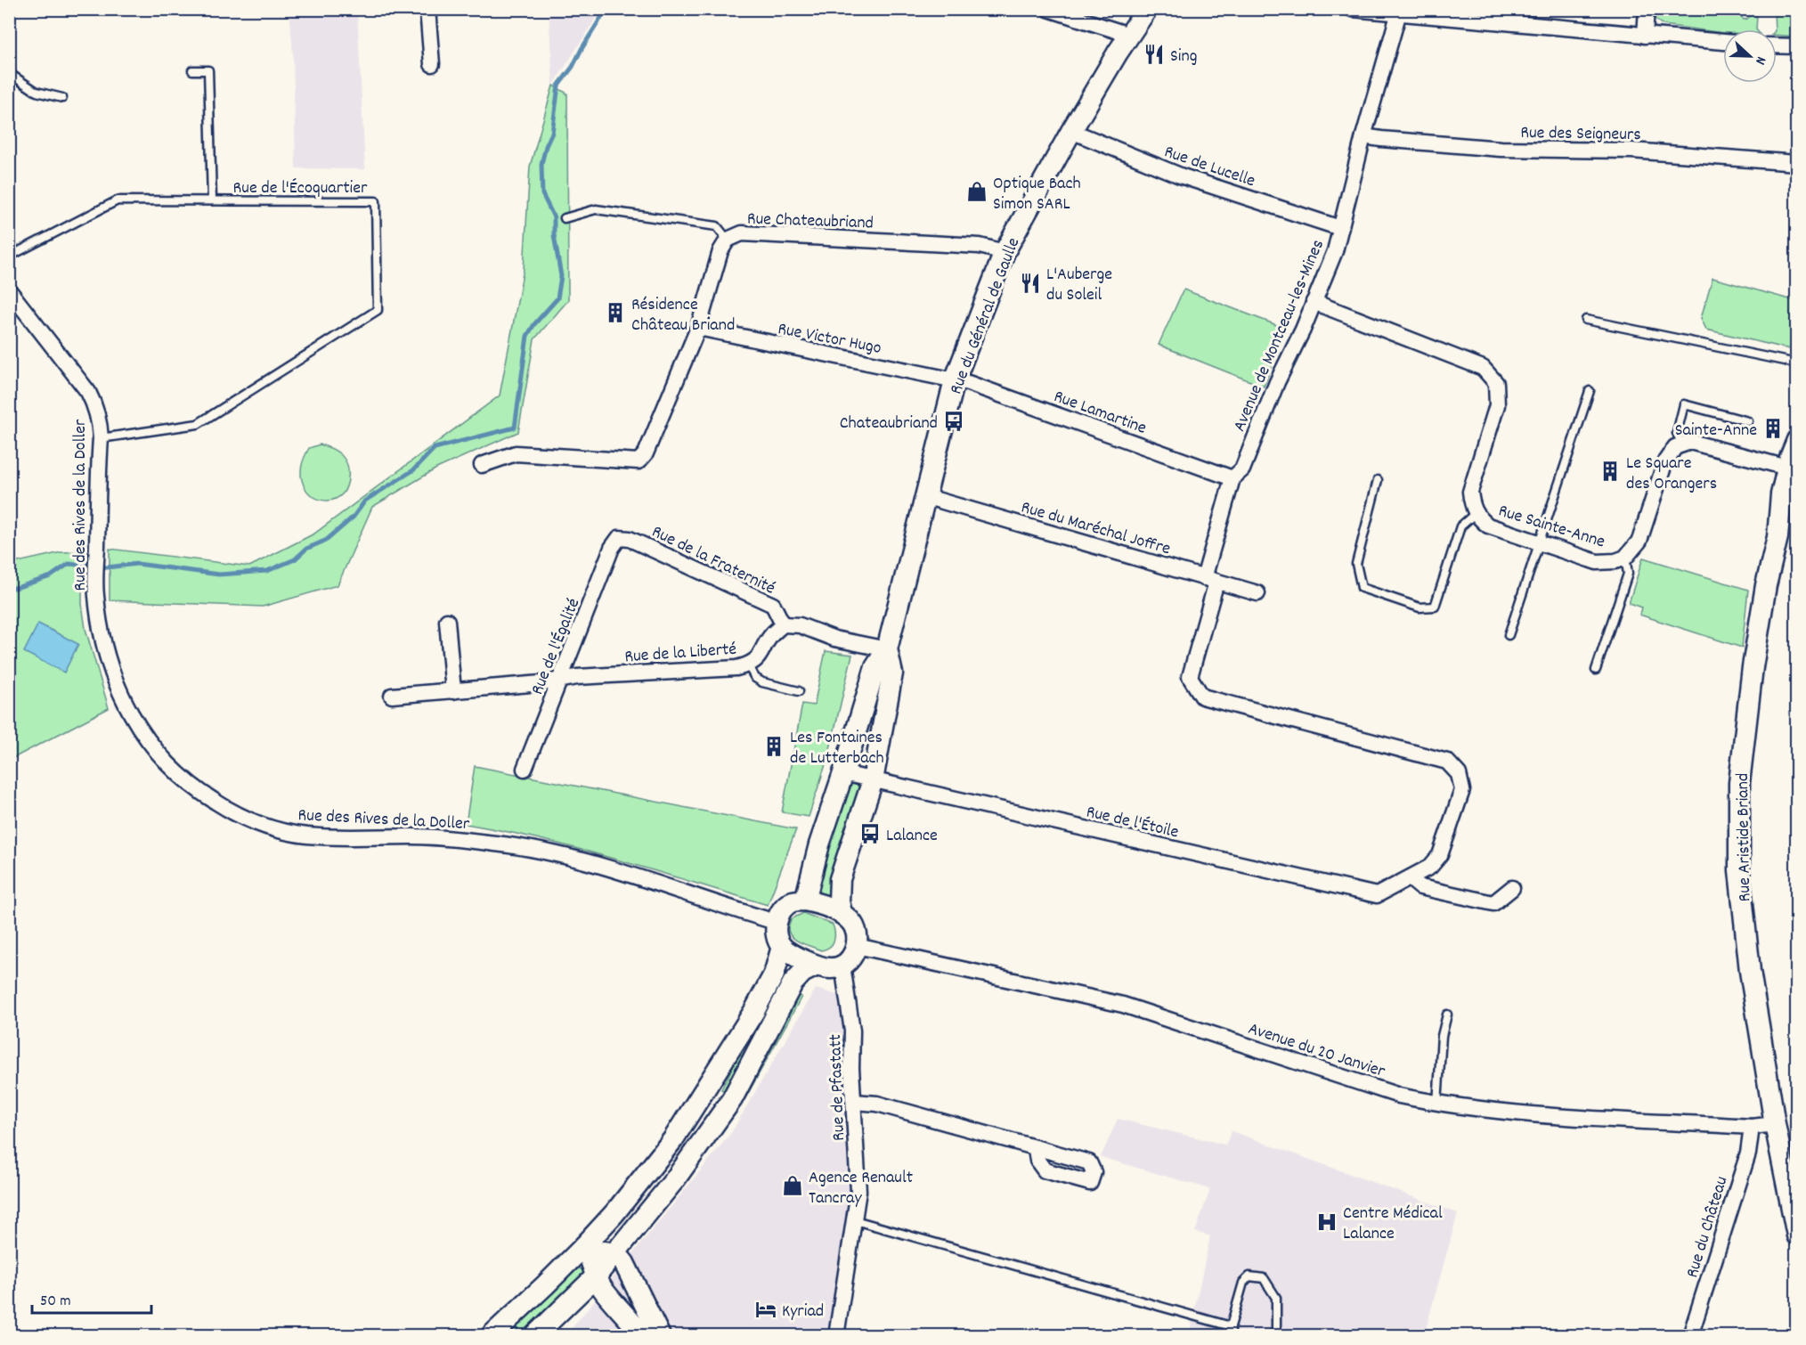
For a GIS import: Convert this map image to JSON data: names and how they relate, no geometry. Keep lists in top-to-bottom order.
{
  "streets": {
    "main road": ["Rue du Général de Gaulle", "Rue Aristide Briand"],
    "street": [
      "Rue des Seigneurs",
      "Rue de Lucelle",
      "Rue Chateaubriand",
      "Avenue de Montceau-les-Mines",
      "Rue Victor Hugo",
      "Rue Lamartine",
      "Rue des Rives de la Doller",
      "Rue Sainte-Anne",
      "Rue du Maréchal Joffre",
      "Rue de la Fraternité",
      "Rue de l'Égalité",
      "Rue de la Liberté",
      "Rue de l'Étoile",
      "Avenue du 20 Janvier",
      "Rue de Pfastatt",
      "Rue du Château"
    ],
    "lane": ["Rue de l'Écoquartier"]
  },
  "crossings": [
    ["Rue des Seigneurs", "Avenue de Montceau-les-Mines"],
    ["Rue de Lucelle", "Rue du Général de Gaulle"],
    ["Rue de Lucelle", "Avenue de Montceau-les-Mines"],
    ["Rue de l'Écoquartier", "Rue des Rives de la Doller"],
    ["Rue Chateaubriand", "Rue du Général de Gaulle"],
    ["Rue Chateaubriand", "Rue Victor Hugo"],
    ["Rue du Général de Gaulle", "Rue Victor Hugo"],
    ["Rue du Général de Gaulle", "Rue Lamartine"],
    ["Rue du Général de Gaulle", "Rue des Rives de la Doller"],
    ["Rue du Général de Gaulle", "Rue du Maréchal Joffre"],
    ["Rue du Général de Gaulle", "Rue de l'Étoile"],
    ["Rue du Général de Gaulle", "Avenue du 20 Janvier"],
    ["Rue du Général de Gaulle", "Rue de Pfastatt"],
    ["Avenue de Montceau-les-Mines", "Rue Lamartine"],
    ["Avenue de Montceau-les-Mines", "Rue Sainte-Anne"],
    ["Avenue de Montceau-les-Mines", "Rue du Maréchal Joffre"],
    ["Avenue de Montceau-les-Mines", "Rue de l'Étoile"],
    ["Rue Victor Hugo", "Rue Lamartine"],
    ["Rue des Rives de la Doller", "Avenue du 20 Janvier"],
    ["Rue des Rives de la Doller", "Rue de Pfastatt"],
    ["Rue du Maréchal Joffre", "Rue de l'Étoile"],
    ["Rue de la Fraternité", "Rue de l'Égalité"],
    ["Rue de la Fraternité", "Rue de la Liberté"],
    ["Rue de l'Égalité", "Rue de la Liberté"],
    ["Rue Aristide Briand", "Avenue du 20 Janvier"],
    ["Avenue du 20 Janvier", "Rue de Pfastatt"],
    ["Avenue du 20 Janvier", "Rue du Château"]
  ],
  "places": {
    "restaurant": ["Sing", "L'Auberge du Soleil"],
    "shop": ["Optique Bach Simon SARL", "Agence Renault Tancray"],
    "building": [
      "Résidence Château Briand",
      "Sainte-Anne",
      "Le Square des Orangers",
      "Les Fontaines de Lutterbach"
    ],
    "bus stop": ["Chateaubriand", "Lalance"],
    "hospital": ["Centre Médical Lalance"],
    "hotel": ["Kyriad"]
  },
  "scale_bar": "50 m",
  "north": "right"
}
